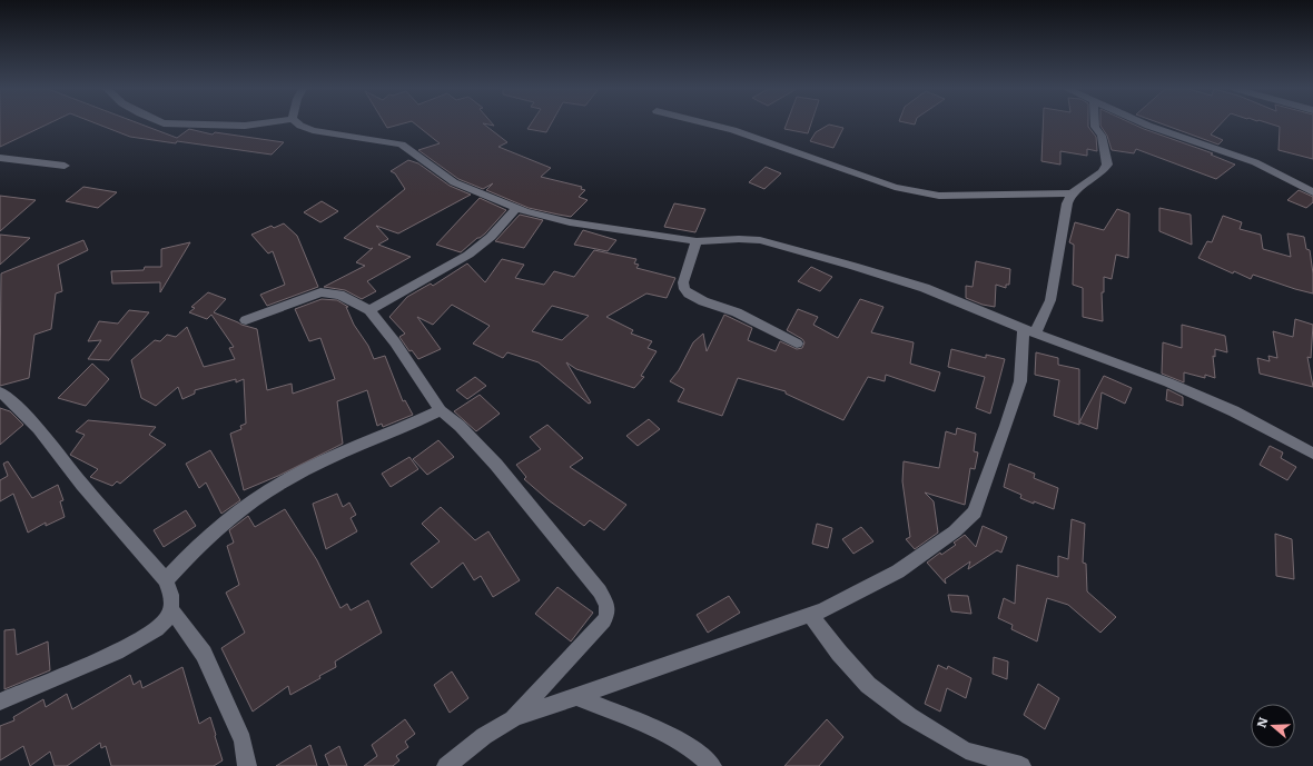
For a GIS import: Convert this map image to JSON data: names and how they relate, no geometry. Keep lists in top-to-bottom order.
{
  "north": "left"
}
